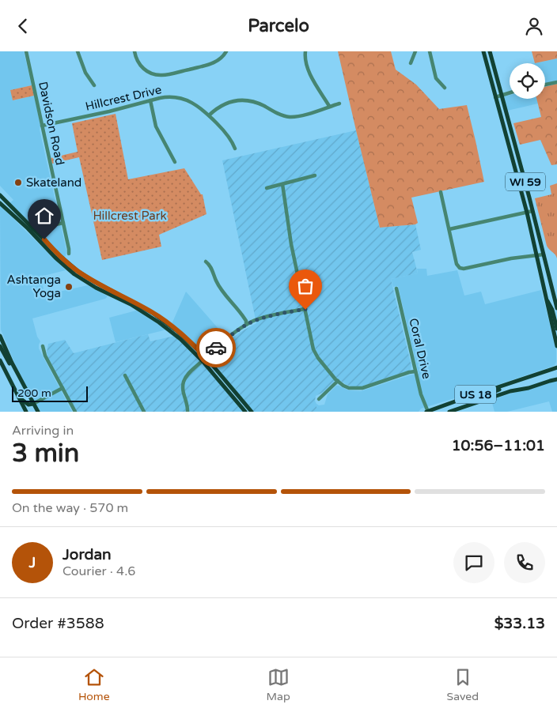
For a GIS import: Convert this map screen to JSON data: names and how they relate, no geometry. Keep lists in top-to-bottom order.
{
  "streets": {
    "main road": ["WI 59", "US 18"],
    "street": ["Hillcrest Drive", "Davidson Road", "Coral Drive"]
  },
  "crossings": [
    ["Hillcrest Drive", "Davidson Road"],
    ["Coral Drive", "US 18"]
  ],
  "parks": ["Hillcrest Park"],
  "places": ["Skateland", "Ashtanga Yoga"],
  "scale_bar": "200 m",
  "page": {
    "header": "Parcelo",
    "scale": "200 m",
    "heading": ["3 min", "Arriving in", "10:56–11:01"],
    "panel": [
      "Jordan",
      "Courier · 4.6",
      "Order #3588",
      "$33.13"
    ],
    "bar": "On the way · 570 m",
    "round": "J",
    "tabs": ["Home", "Map", "Saved"]
  }
}
